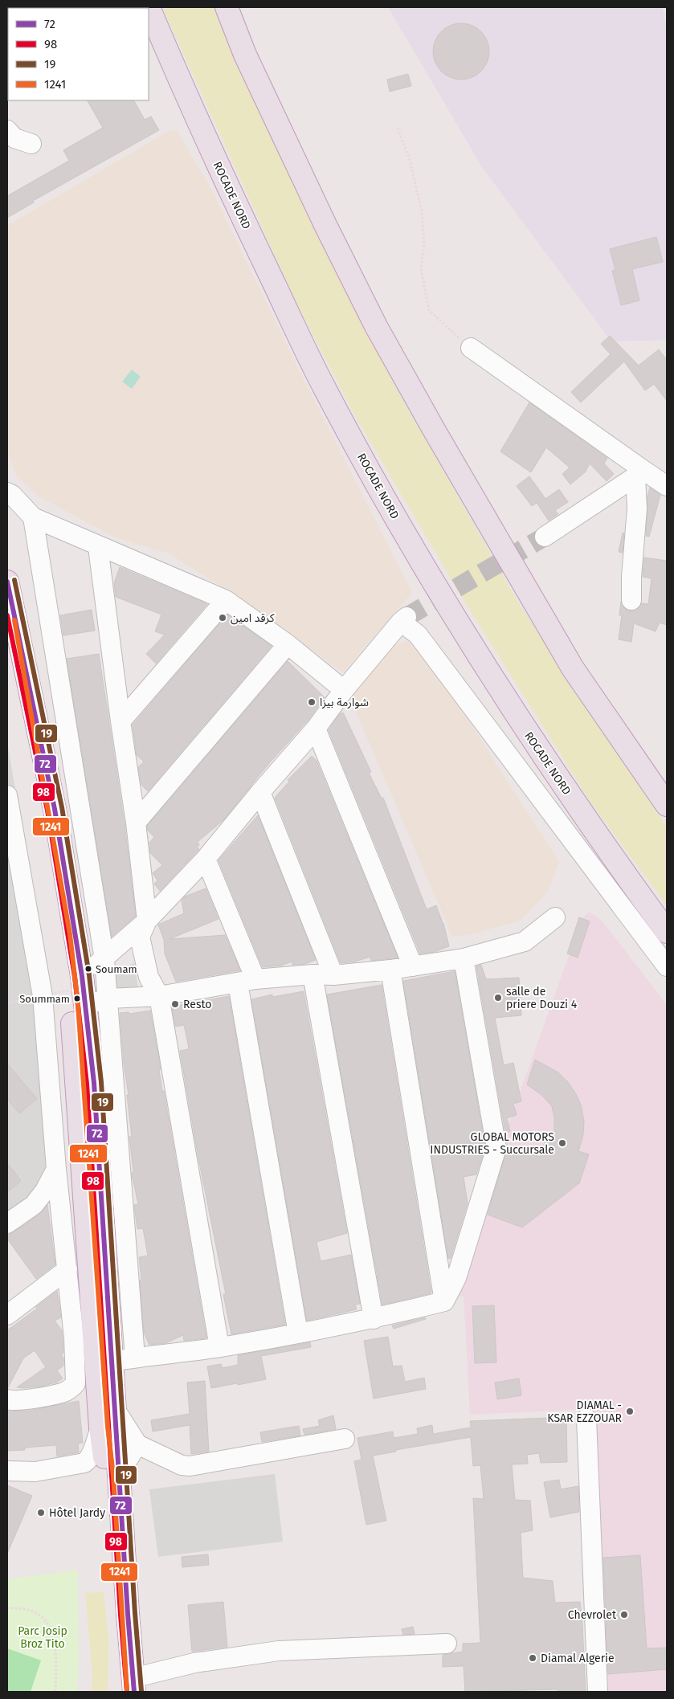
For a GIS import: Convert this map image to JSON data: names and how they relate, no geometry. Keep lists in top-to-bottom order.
{
  "streets": {
    "highway": ["ROCADE NORD"]
  },
  "parks": ["Parc Josip Broz Tito"],
  "places": [
    "كرقد امين",
    "شوارمة بيزا",
    "Soumam",
    "salle de priere Douzi 4",
    "Soummam",
    "Resto",
    "GLOBAL MOTORS INDUSTRIES - Succursale",
    "DIAMAL - KSAR EZZOUAR",
    "Hôtel Jardy",
    "Chevrolet",
    "Diamal Algerie"
  ],
  "lines": [
    "transit line 19",
    "transit line 72",
    "transit line 98",
    "transit line 1241"
  ],
  "legend": [
    "72",
    "98",
    "19",
    "1241"
  ]
}
